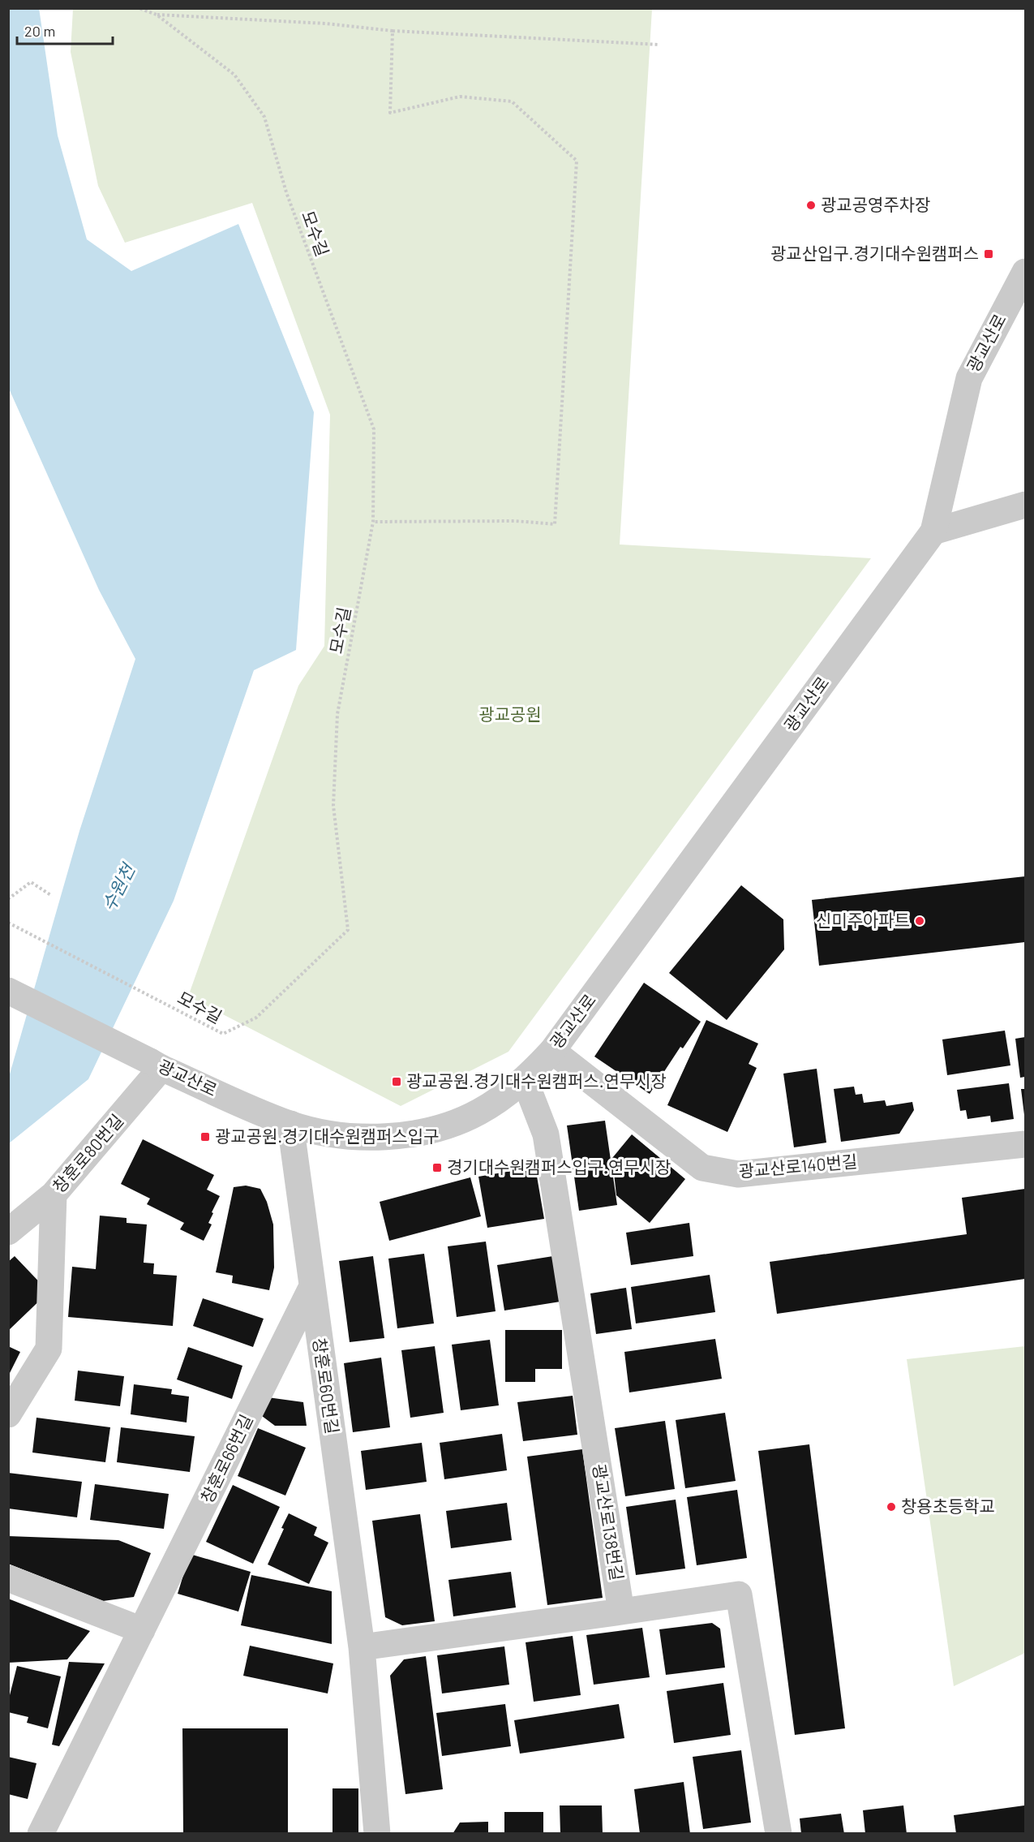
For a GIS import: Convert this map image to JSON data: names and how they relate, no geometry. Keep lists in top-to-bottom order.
{
  "streets": {
    "street": [
      "광교산로",
      "창훈로80번길",
      "광교산로140번길",
      "창훈로60번길",
      "창훈로66번길",
      "광교산로138번길"
    ],
    "path": ["모수길"]
  },
  "crossings": [
    ["광교산로", "창훈로80번길"],
    ["광교산로", "광교산로140번길"],
    ["광교산로", "창훈로60번길"],
    ["광교산로", "광교산로138번길"],
    ["창훈로60번길", "창훈로66번길"]
  ],
  "water": ["수원천"],
  "parks": ["광교공원"],
  "places": {
    "other": ["광교공영주차장", "신미주아파트", "창용초등학교"],
    "transit": [
      "광교산입구.경기대수원캠퍼스",
      "광교공원.경기대수원캠퍼스.연무시장",
      "광교공원.경기대수원캠퍼스입구",
      "경기대수원캠퍼스입구.연무시장"
    ]
  },
  "scale_bar": "20 m"
}
